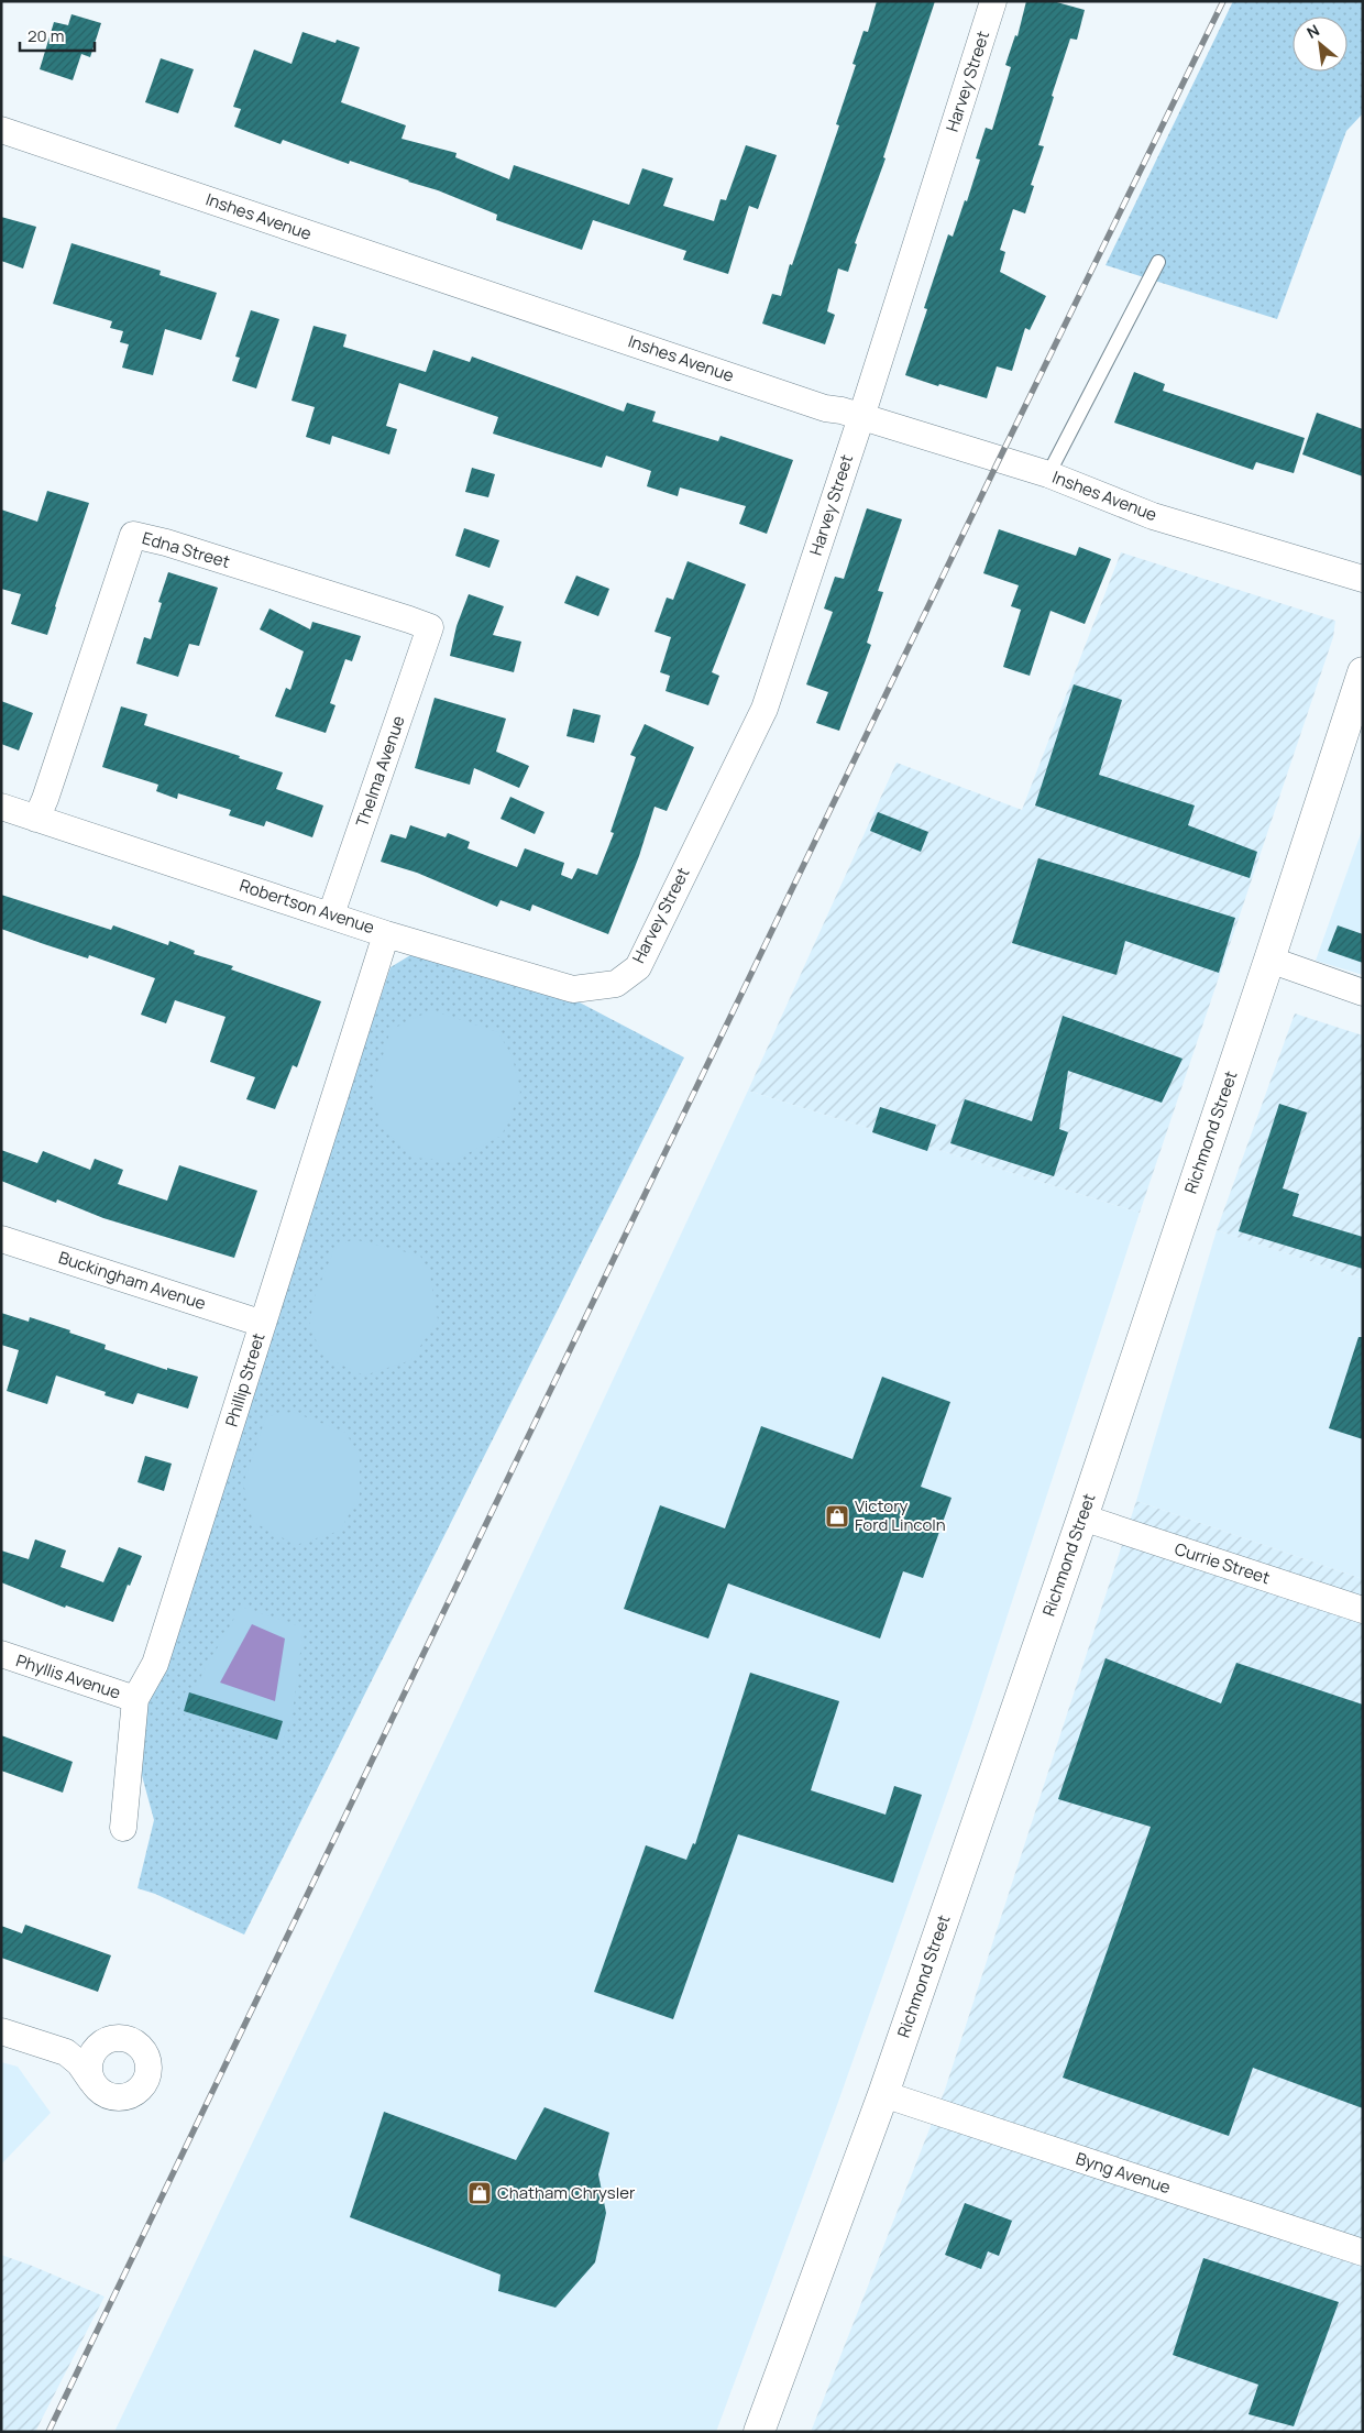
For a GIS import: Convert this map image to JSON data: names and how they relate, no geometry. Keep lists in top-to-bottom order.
{
  "streets": {
    "main road": ["Richmond Street"],
    "street": [
      "Harvey Street",
      "Inshes Avenue",
      "Edna Street",
      "Thelma Avenue",
      "Robertson Avenue",
      "Buckingham Avenue",
      "Phillip Street",
      "Currie Street",
      "Phyllis Avenue",
      "Byng Avenue"
    ]
  },
  "crossings": [
    ["Harvey Street", "Inshes Avenue"],
    ["Harvey Street", "Robertson Avenue"],
    ["Edna Street", "Thelma Avenue"],
    ["Edna Street", "Robertson Avenue"],
    ["Thelma Avenue", "Robertson Avenue"],
    ["Robertson Avenue", "Phillip Street"],
    ["Richmond Street", "Currie Street"],
    ["Richmond Street", "Byng Avenue"],
    ["Buckingham Avenue", "Phillip Street"],
    ["Phillip Street", "Phyllis Avenue"]
  ],
  "places": {
    "shop": ["Victory Ford Lincoln", "Chatham Chrysler"]
  },
  "scale_bar": "20 m",
  "north": "top left"
}
